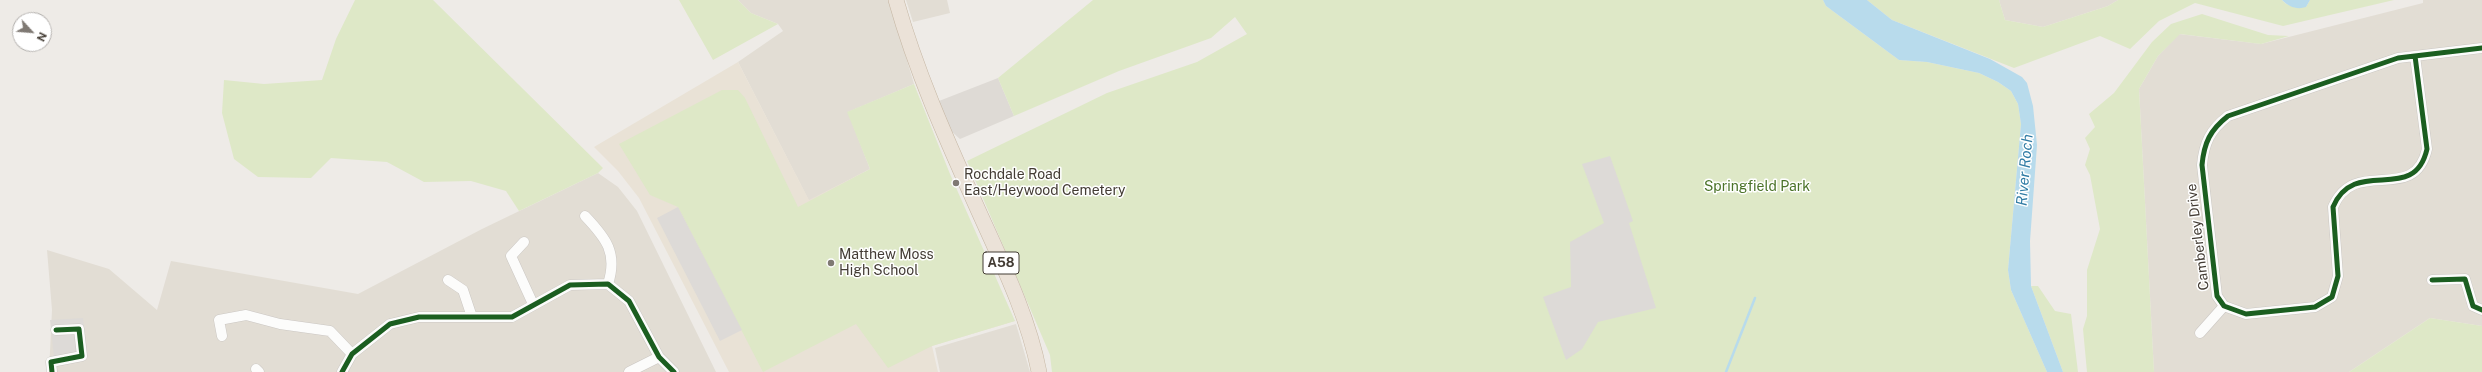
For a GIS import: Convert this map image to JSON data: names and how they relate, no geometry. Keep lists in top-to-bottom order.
{
  "streets": {
    "highway": ["A58"],
    "street": ["Camberley Drive"]
  },
  "water": ["River Roch"],
  "parks": ["Springfield Park"],
  "places": ["Rochdale Road East/Heywood Cemetery", "Matthew Moss High School"],
  "north": "bottom right"
}
